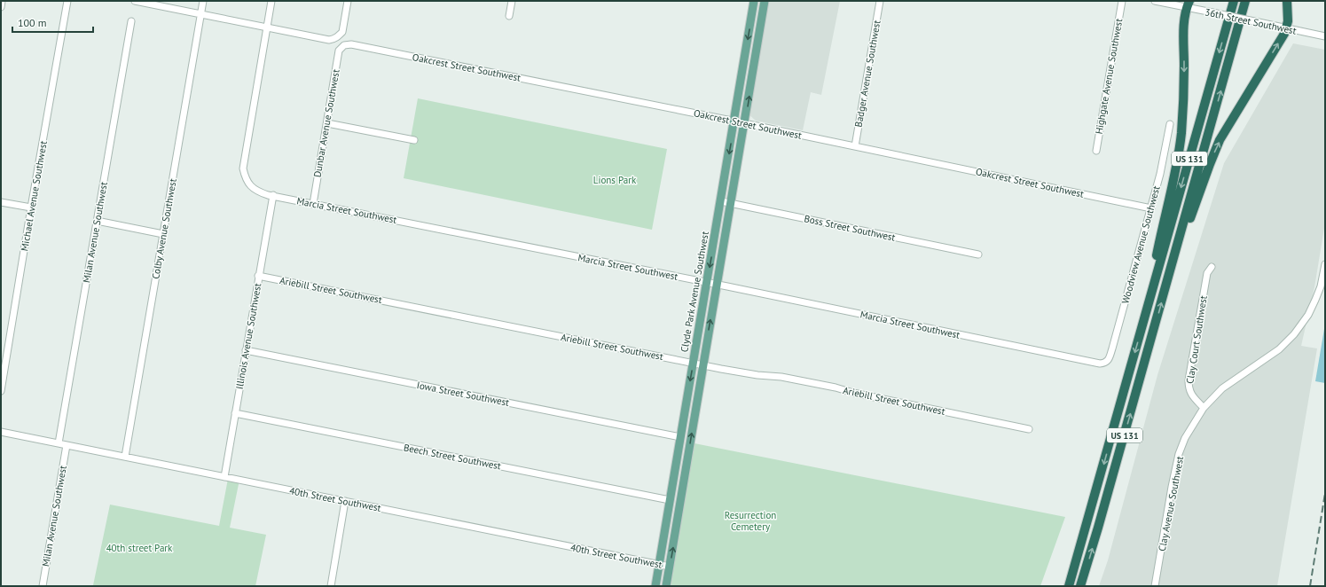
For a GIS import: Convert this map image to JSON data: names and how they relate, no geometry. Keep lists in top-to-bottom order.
{
  "streets": {
    "highway": ["US 131"],
    "main road": ["Clyde Park Avenue Southwest"],
    "street": [
      "36th Street Southwest",
      "Oakcrest Street Southwest",
      "Badger Avenue Southwest",
      "Highgate Avenue Southwest",
      "Dunbar Avenue Southwest",
      "Michael Avenue Southwest",
      "Marcia Street Southwest",
      "Boss Street Southwest",
      "Colby Avenue Southwest",
      "Milan Avenue Southwest",
      "Woodview Avenue Southwest",
      "Ariebill Street Southwest",
      "Illinois Avenue Southwest",
      "Clay Court Southwest",
      "Iowa Street Southwest",
      "Beech Street Southwest",
      "40th Street Southwest",
      "Clay Avenue Southwest"
    ]
  },
  "crossings": [
    ["Oakcrest Street Southwest", "Badger Avenue Southwest"],
    ["Oakcrest Street Southwest", "Dunbar Avenue Southwest"],
    ["Oakcrest Street Southwest", "Woodview Avenue Southwest"],
    ["Oakcrest Street Southwest", "Clyde Park Avenue Southwest"],
    ["Dunbar Avenue Southwest", "Marcia Street Southwest"],
    ["Marcia Street Southwest", "Woodview Avenue Southwest"],
    ["Marcia Street Southwest", "Clyde Park Avenue Southwest"],
    ["Marcia Street Southwest", "Illinois Avenue Southwest"],
    ["Boss Street Southwest", "Clyde Park Avenue Southwest"],
    ["Colby Avenue Southwest", "40th Street Southwest"],
    ["Milan Avenue Southwest", "40th Street Southwest"],
    ["Ariebill Street Southwest", "Clyde Park Avenue Southwest"],
    ["Ariebill Street Southwest", "Illinois Avenue Southwest"],
    ["Clyde Park Avenue Southwest", "Iowa Street Southwest"],
    ["Clyde Park Avenue Southwest", "Beech Street Southwest"],
    ["Clyde Park Avenue Southwest", "40th Street Southwest"],
    ["Illinois Avenue Southwest", "Iowa Street Southwest"],
    ["Illinois Avenue Southwest", "Beech Street Southwest"],
    ["Illinois Avenue Southwest", "40th Street Southwest"],
    ["Clay Court Southwest", "Clay Avenue Southwest"]
  ],
  "parks": ["Lions Park", "Resurrection Cemetery", "40th street Park"],
  "scale_bar": "100 m"
}
